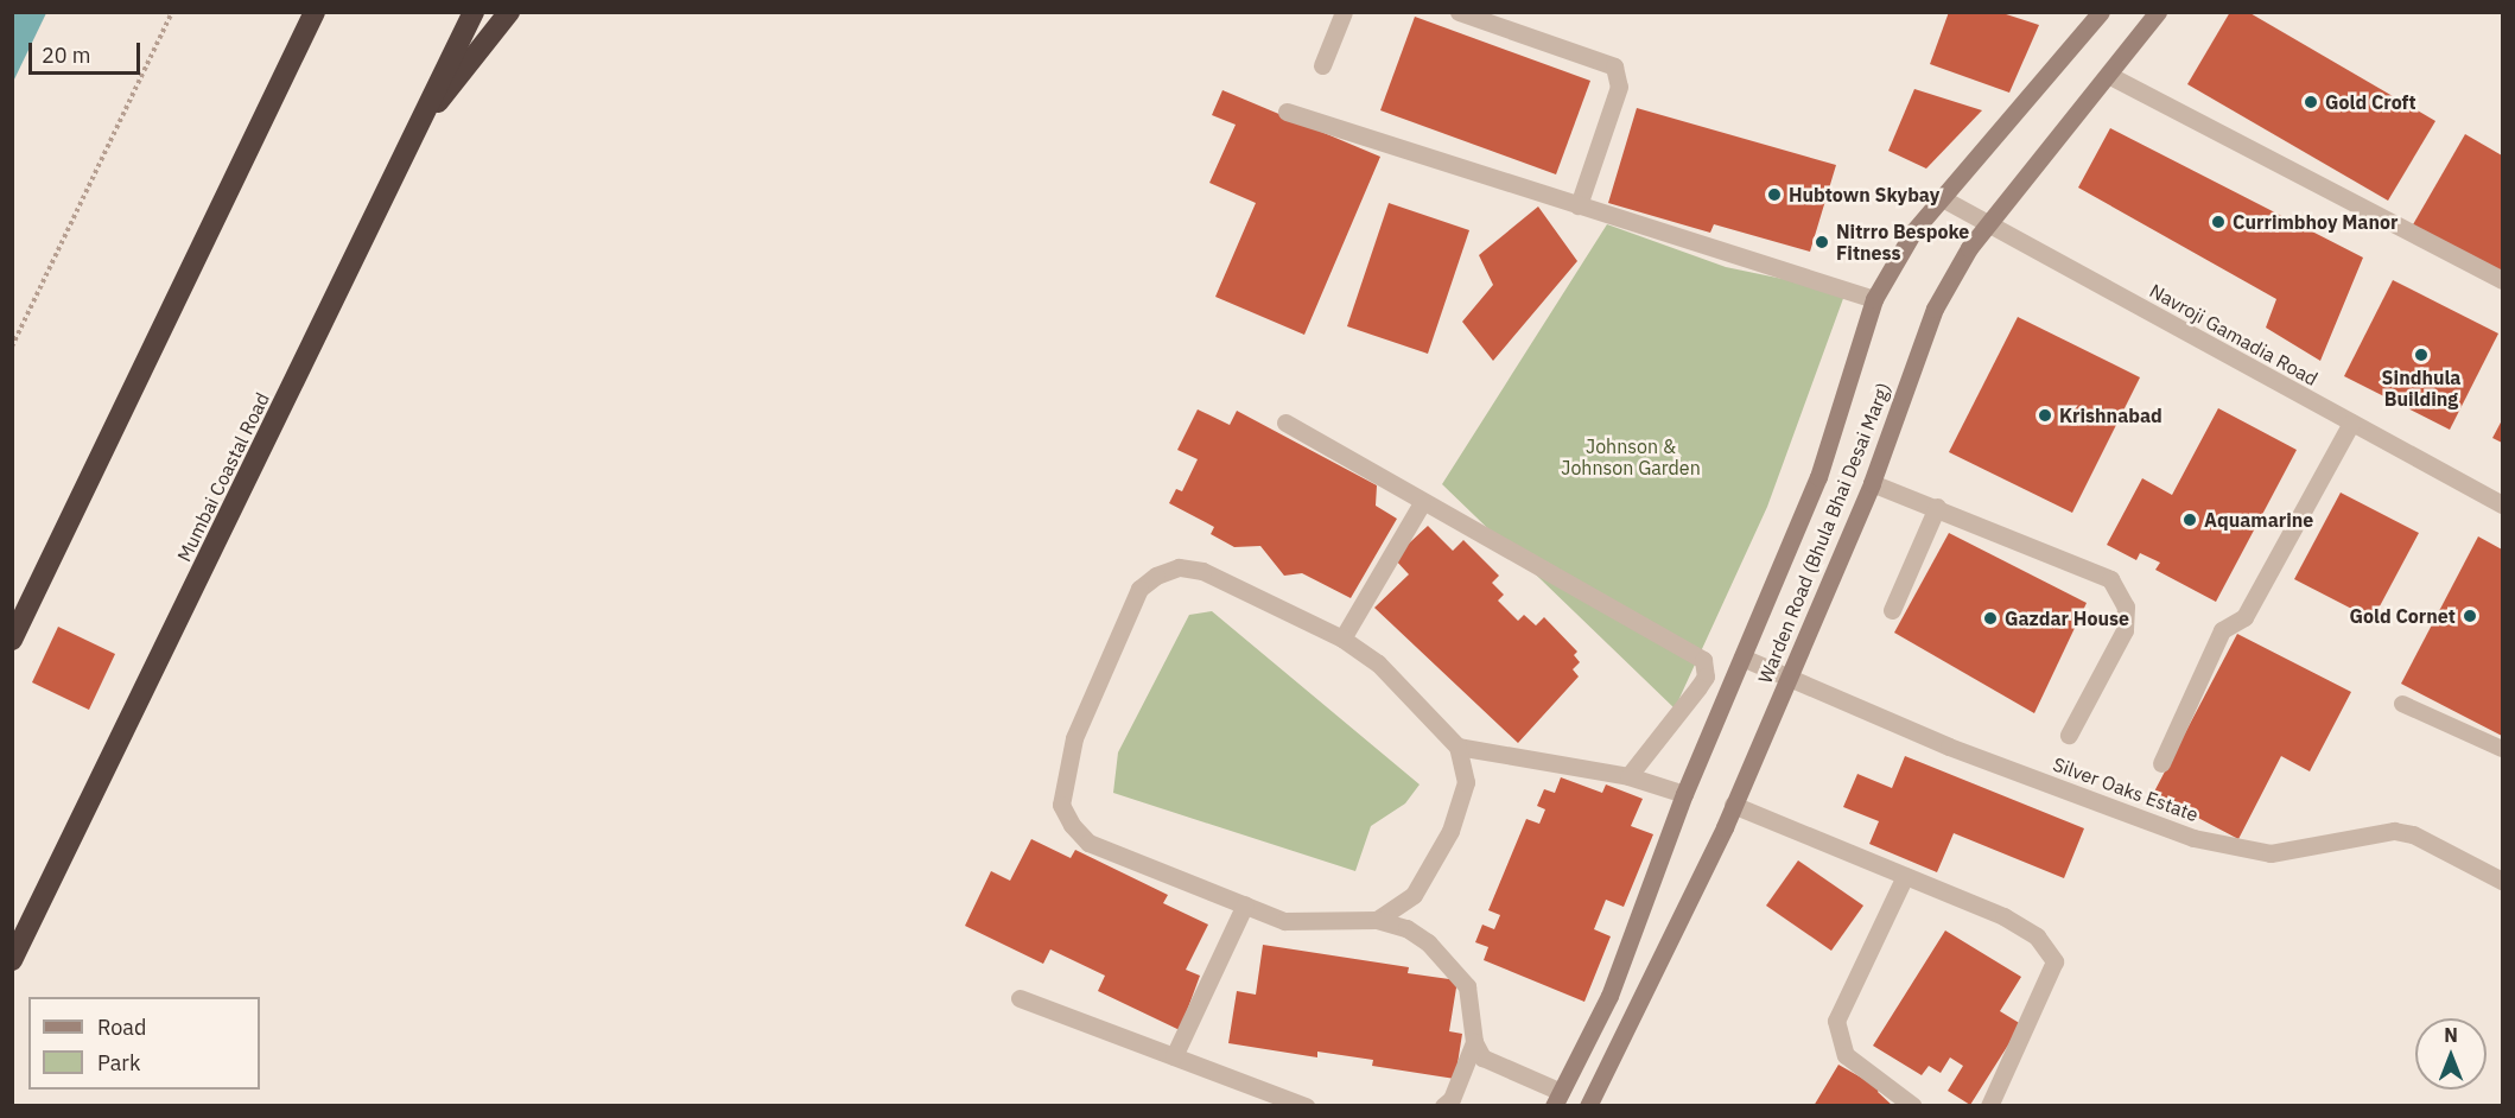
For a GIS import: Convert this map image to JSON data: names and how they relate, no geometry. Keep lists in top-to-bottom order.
{
  "streets": {
    "highway": ["Mumbai Coastal Road"],
    "main road": ["Warden Road (Bhula Bhai Desai Marg)"],
    "street": ["Navroji Gamadia Road", "Silver Oaks Estate"]
  },
  "crossings": [
    ["Navroji Gamadia Road", "Warden Road (Bhula Bhai Desai Marg)"],
    ["Warden Road (Bhula Bhai Desai Marg)", "Silver Oaks Estate"]
  ],
  "parks": ["Johnson & Johnson Garden"],
  "places": [
    "Gold Croft",
    "Hubtown Skybay",
    "Currimbhoy Manor",
    "Nitrro Bespoke Fitness",
    "Sindhula Building",
    "Krishnabad",
    "Aquamarine",
    "Gold Cornet",
    "Gazdar House"
  ],
  "legend": ["Road", "Park"],
  "scale_bar": "20 m",
  "north": "top"
}
